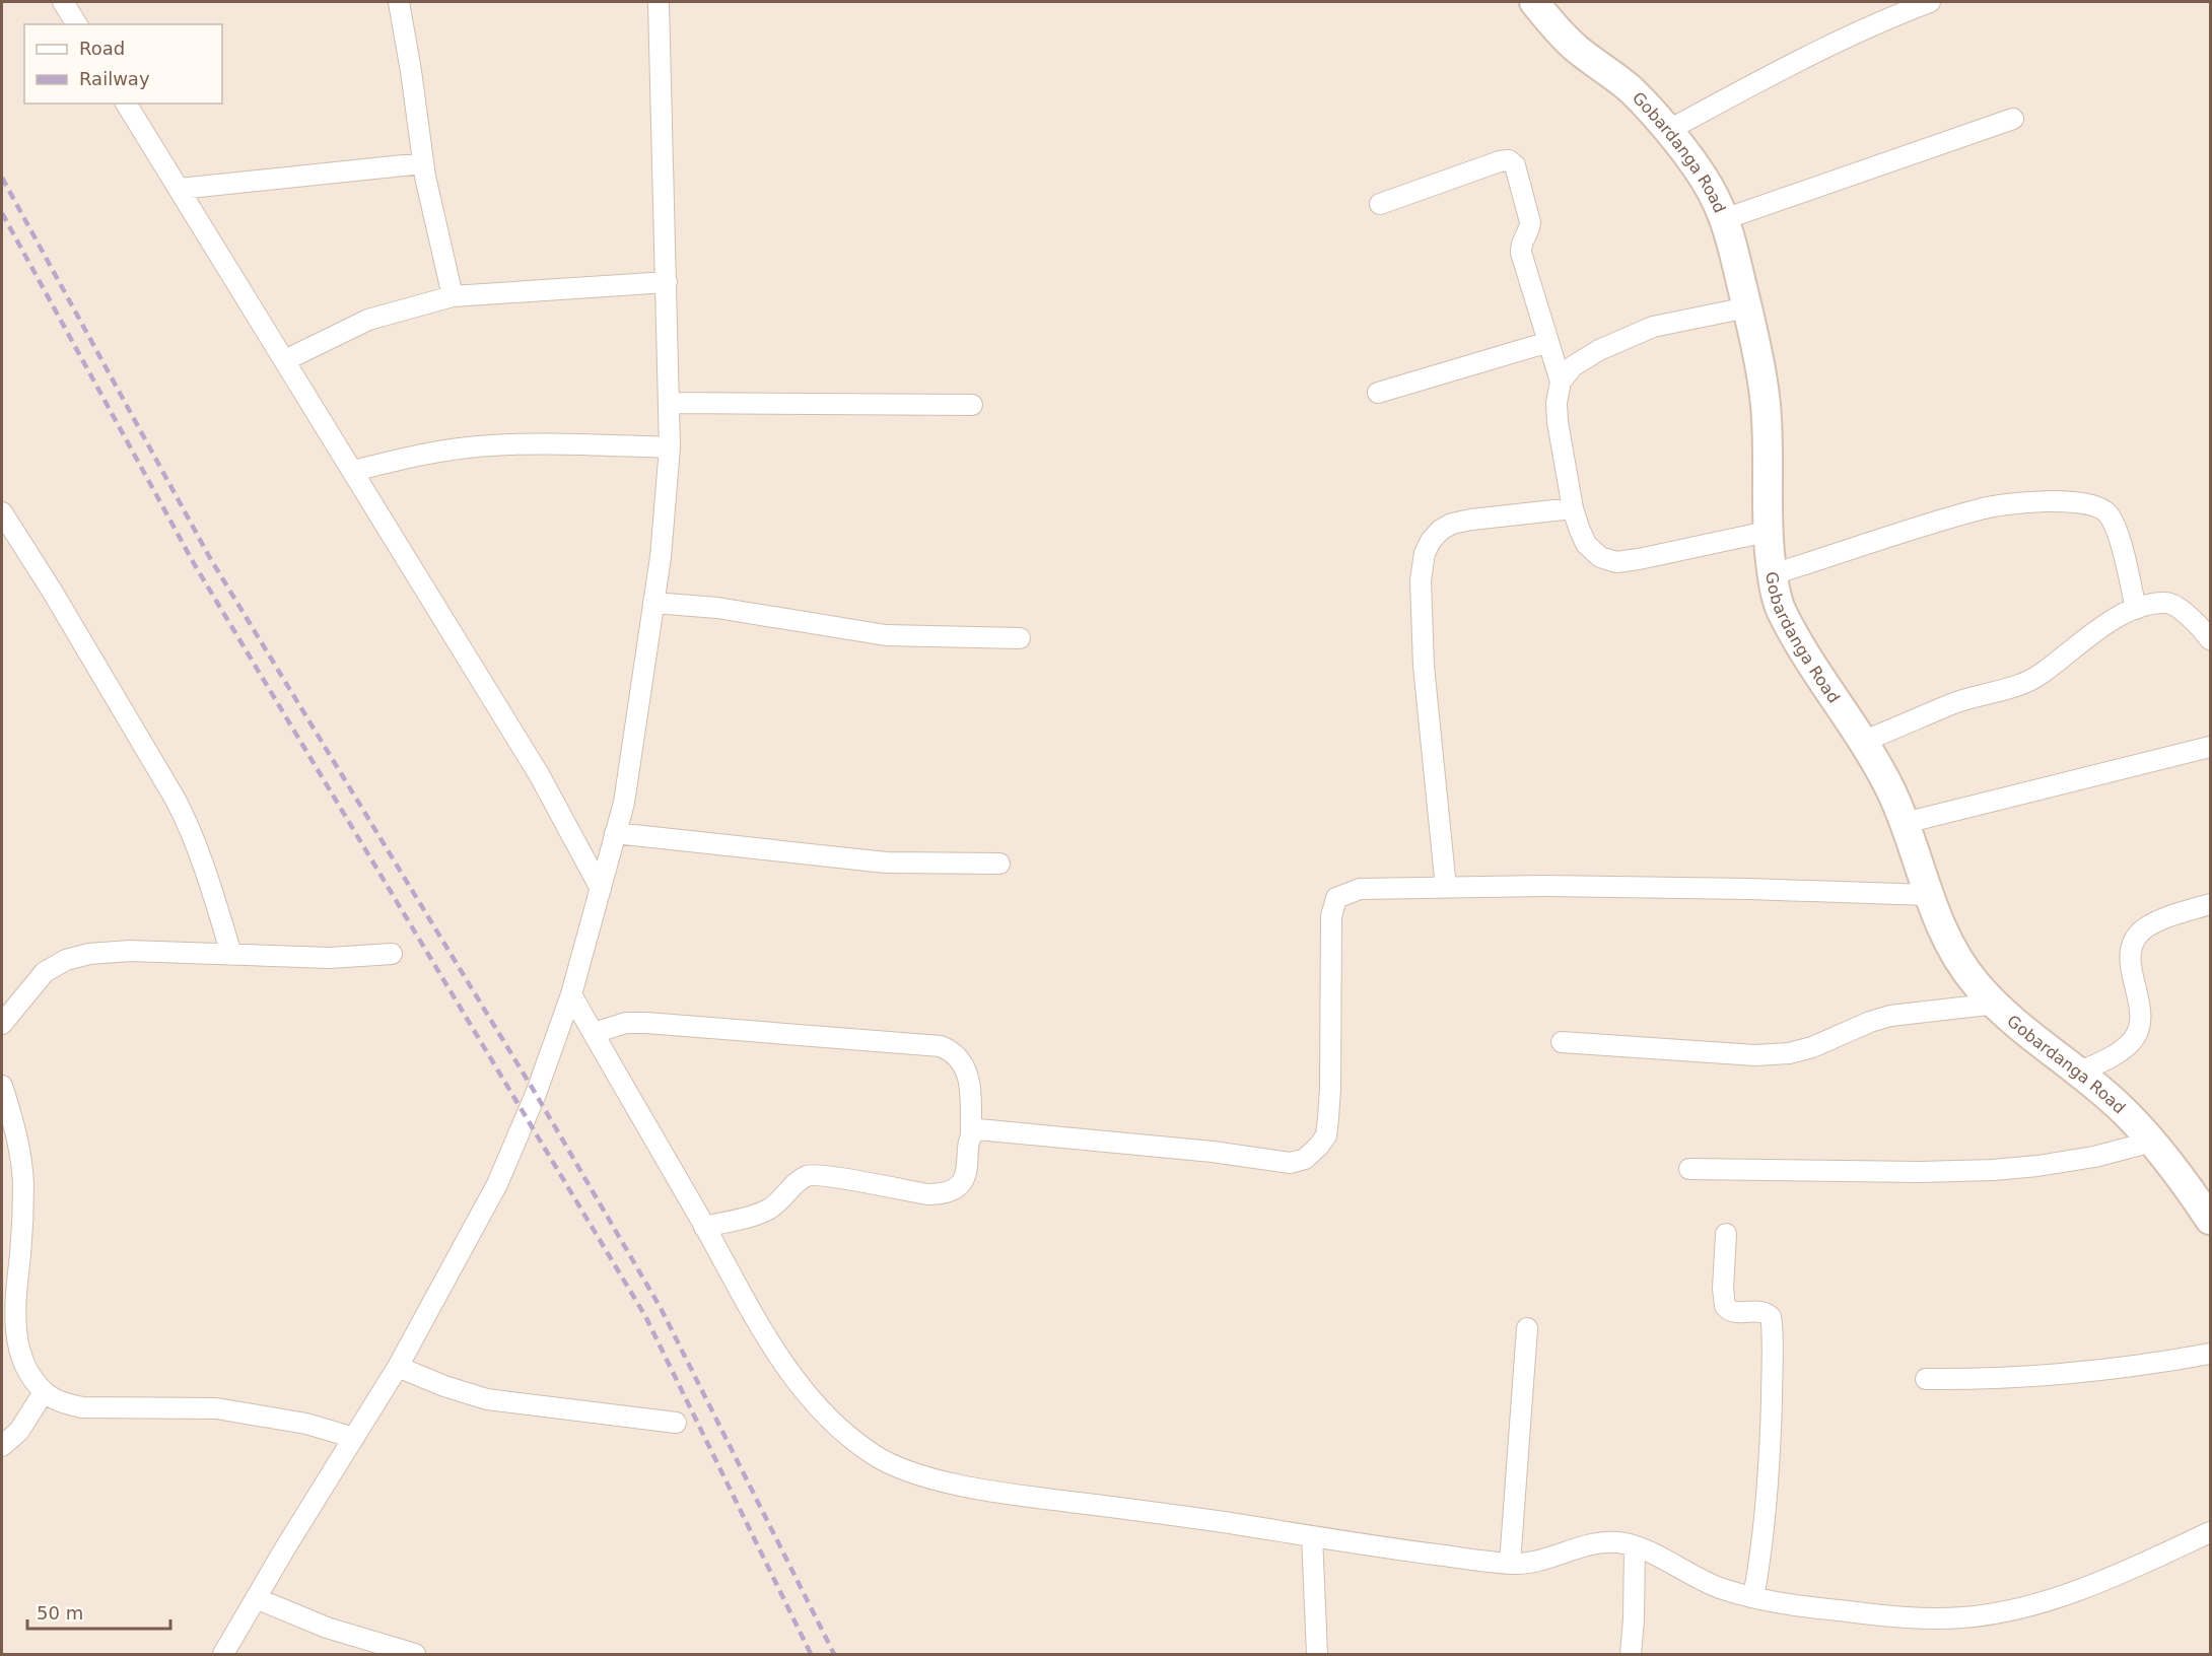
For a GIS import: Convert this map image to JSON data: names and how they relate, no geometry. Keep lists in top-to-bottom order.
{
  "streets": {
    "main road": ["Gobardanga Road"]
  },
  "legend": ["Road", "Railway"],
  "scale_bar": "50 m"
}
